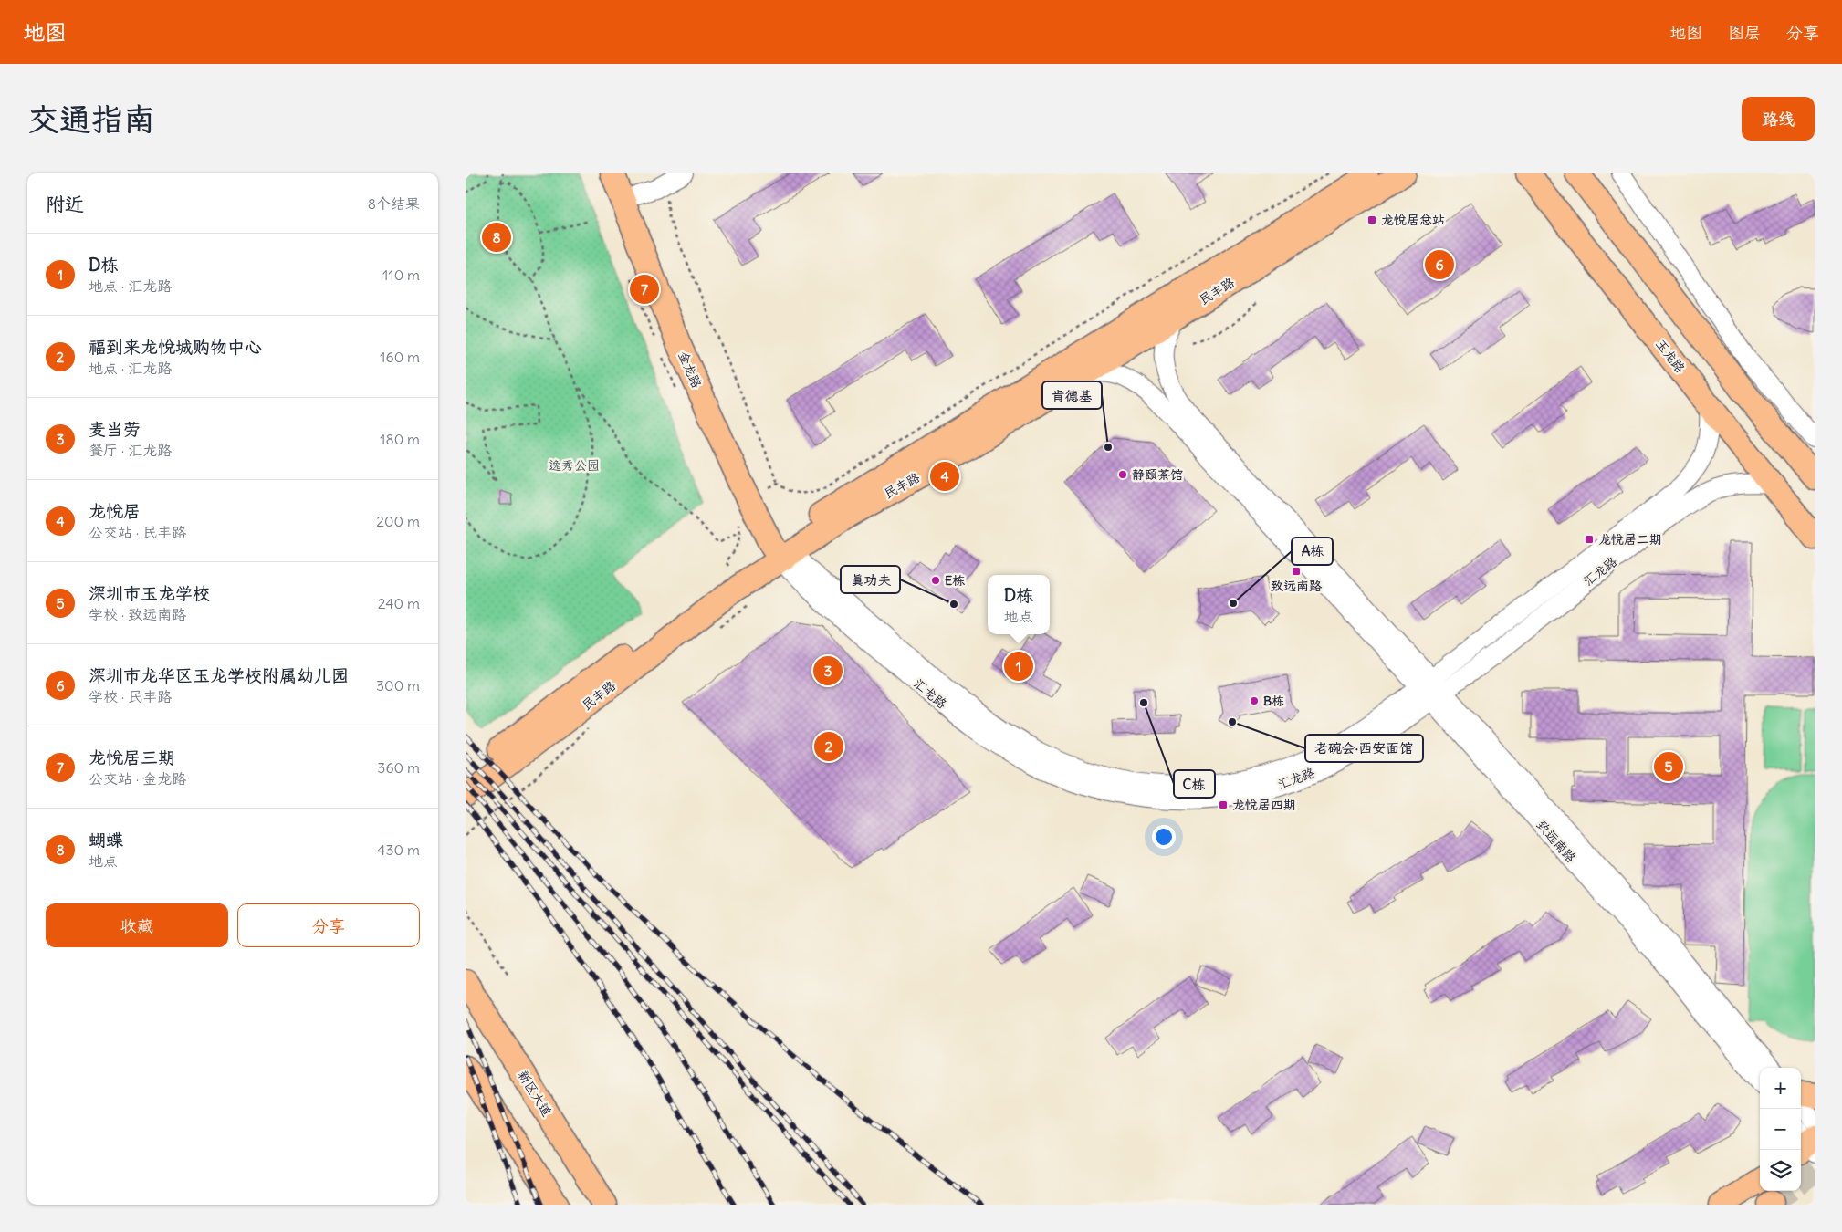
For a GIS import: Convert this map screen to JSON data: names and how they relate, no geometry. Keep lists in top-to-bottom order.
{
  "streets": {
    "main road": [
      "民丰路",
      "玉龙路",
      "金龙路",
      "新区大道"
    ],
    "street": ["汇龙路", "致远南路"]
  },
  "crossings": [
    ["民丰路", "金龙路"],
    ["民丰路", "汇龙路"],
    ["民丰路", "致远南路"],
    ["玉龙路", "汇龙路"],
    ["金龙路", "汇龙路"],
    ["汇龙路", "致远南路"]
  ],
  "parks": ["逸秀公园"],
  "places": {
    "transit": [
      "龙悦居总站",
      "龙悦居二期",
      "致远南路",
      "龙悦居四期"
    ],
    "other": [
      "肯德基",
      "静颐茶馆",
      "E栋",
      "A栋",
      "真功夫",
      "B栋",
      "C栋",
      "老碗会·西安面馆"
    ]
  },
  "page": {
    "header": "地图",
    "nav": ["地图", "图层", "分享"],
    "buttons": [
      "路线",
      ["收藏", "分享"]
    ],
    "title": "交通指南",
    "heading": ["附近", "8个结果"],
    "pins": [
      "8",
      "6",
      "7",
      "4",
      "1",
      "3",
      "2",
      "5"
    ],
    "list": [
      {
        "mark": "1",
        "name": "D栋",
        "note": "地点 · 汇龙路",
        "value": "110 m"
      },
      {
        "mark": "2",
        "name": "福到来龙悦城购物中心",
        "note": "地点 · 汇龙路",
        "value": "160 m"
      },
      {
        "mark": "3",
        "name": "麦当劳",
        "note": "餐厅 · 汇龙路",
        "value": "180 m"
      },
      {
        "mark": "4",
        "name": "龙悦居",
        "note": "公交站 · 民丰路",
        "value": "200 m"
      },
      {
        "mark": "5",
        "name": "深圳市玉龙学校",
        "note": "学校 · 致远南路",
        "value": "240 m"
      },
      {
        "mark": "6",
        "name": "深圳市龙华区玉龙学校附属幼儿园",
        "note": "学校 · 民丰路",
        "value": "300 m"
      },
      {
        "mark": "7",
        "name": "龙悦居三期",
        "note": "公交站 · 金龙路",
        "value": "360 m"
      },
      {
        "mark": "8",
        "name": "蝴蝶",
        "note": "地点",
        "value": "430 m"
      }
    ],
    "popup": ["D栋", "地点"],
    "map_buttons": ["+", "−"]
  }
}
